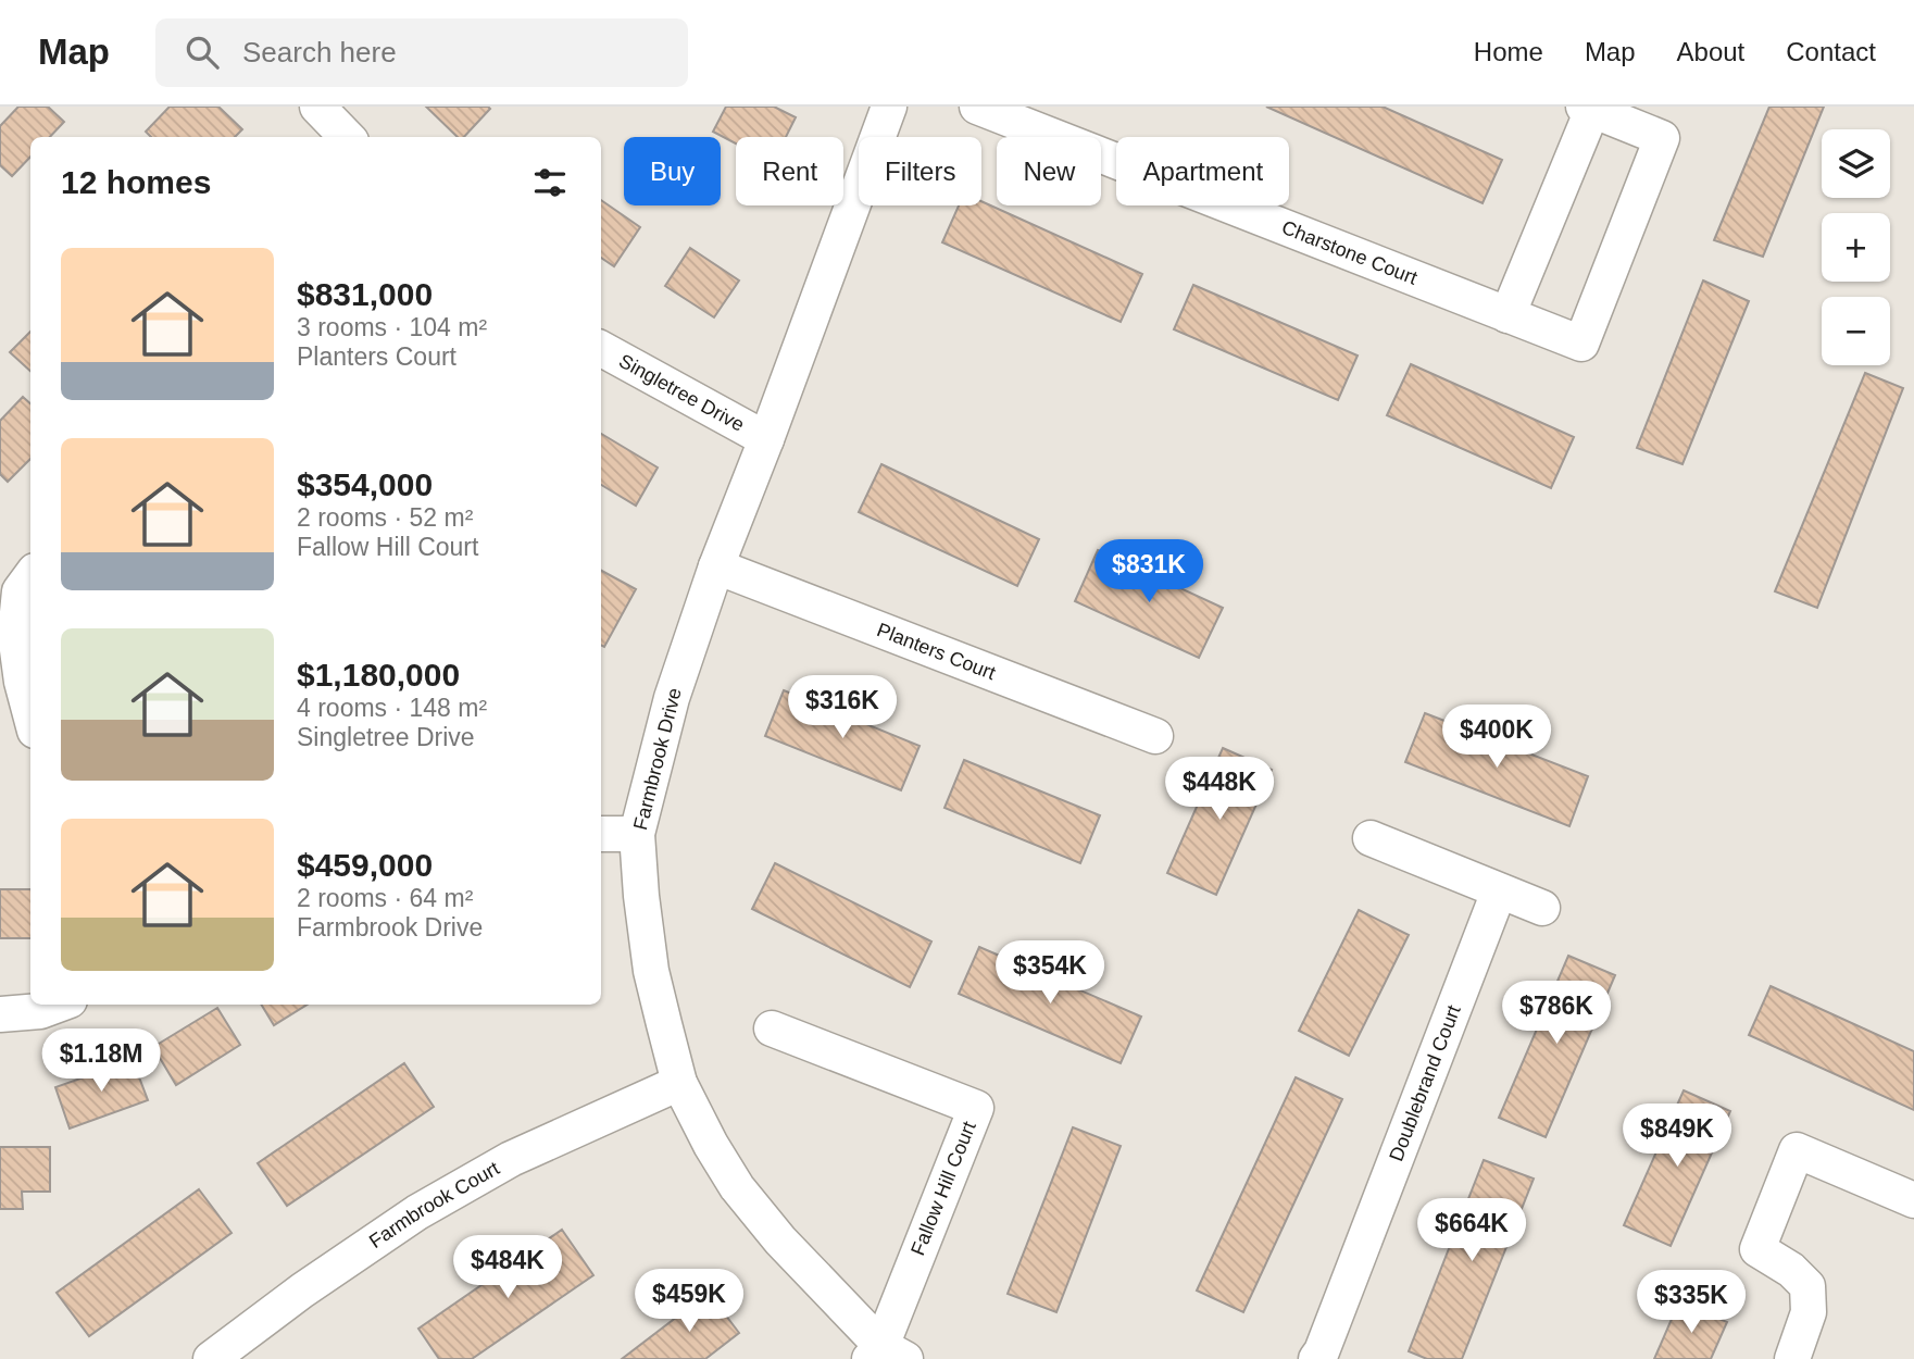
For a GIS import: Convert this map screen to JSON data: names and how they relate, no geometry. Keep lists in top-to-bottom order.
{
  "streets": {
    "street": [
      "Charstone Court",
      "Singletree Drive",
      "Planters Court",
      "Farmbrook Drive",
      "Doublebrand Court",
      "Fallow Hill Court",
      "Farmbrook Court"
    ]
  },
  "crossings": [
    ["Singletree Drive", "Farmbrook Drive"],
    ["Planters Court", "Farmbrook Drive"],
    ["Farmbrook Drive", "Fallow Hill Court"],
    ["Farmbrook Drive", "Farmbrook Court"]
  ],
  "page": {
    "header": "Map",
    "search": "Search here",
    "nav": [
      "Home",
      "Map",
      "About",
      "Contact"
    ],
    "map_buttons": ["+", "−"],
    "chip": [
      "Buy",
      "Rent",
      "Filters",
      "New",
      "Apartment"
    ],
    "heading": "12 homes",
    "list": [
      {
        "name": "$831,000",
        "note": "3 rooms · 104 m² · Planters Court"
      },
      {
        "name": "$354,000",
        "note": "2 rooms · 52 m² · Fallow Hill Court"
      },
      {
        "name": "$1,180,000",
        "note": "4 rooms · 148 m² · Singletree Drive"
      },
      {
        "name": "$459,000",
        "note": "2 rooms · 64 m² · Farmbrook Drive"
      }
    ],
    "price": [
      "$831K",
      "$316K",
      "$400K",
      "$448K",
      "$354K",
      "$786K",
      "$1.18M",
      "$849K",
      "$664K",
      "$484K",
      "$459K",
      "$335K"
    ]
  }
}
